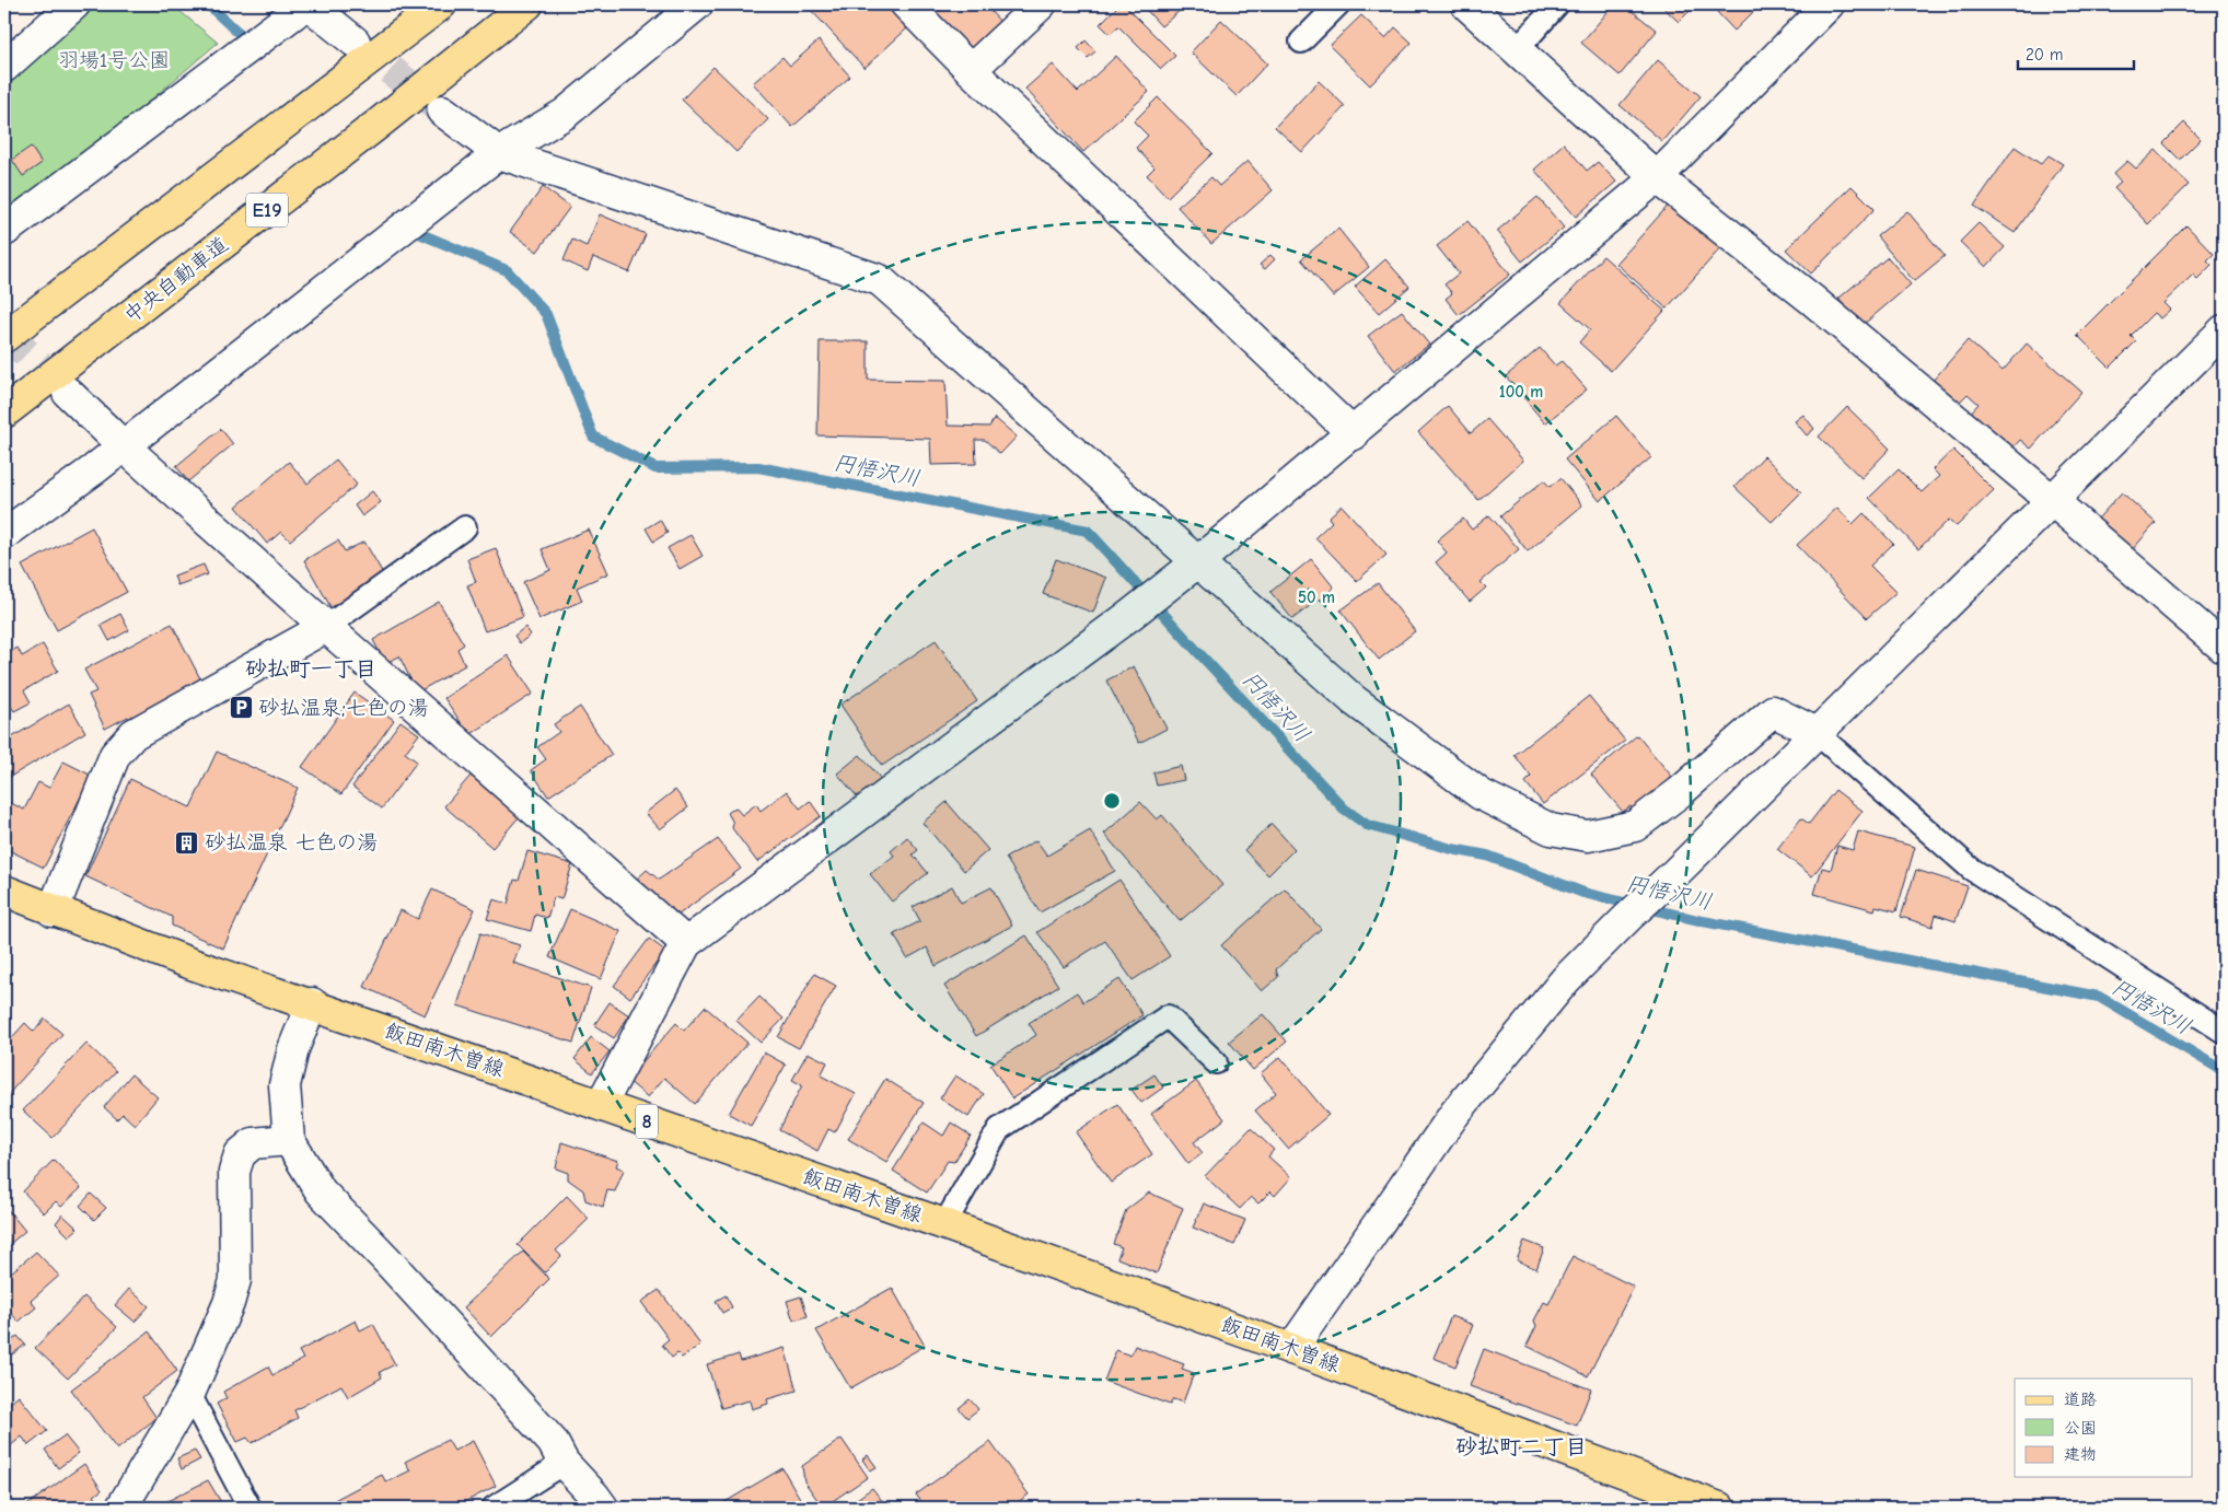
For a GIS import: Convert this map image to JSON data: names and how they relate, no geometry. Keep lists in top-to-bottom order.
{
  "streets": {
    "main road": [
      "E19",
      "中央自動車道",
      "飯田南木曽線",
      "8"
    ]
  },
  "districts": ["砂払町一丁目", "砂払町二丁目"],
  "water": ["円悟沢川"],
  "parks": ["羽場1号公園"],
  "places": {
    "parking": ["砂払温泉;七色の湯"],
    "building": ["砂払温泉 七色の湯"]
  },
  "legend": ["道路", "公園", "建物"],
  "scale_bar": "20 m",
  "rings": ["100 m", "50 m"]
}
